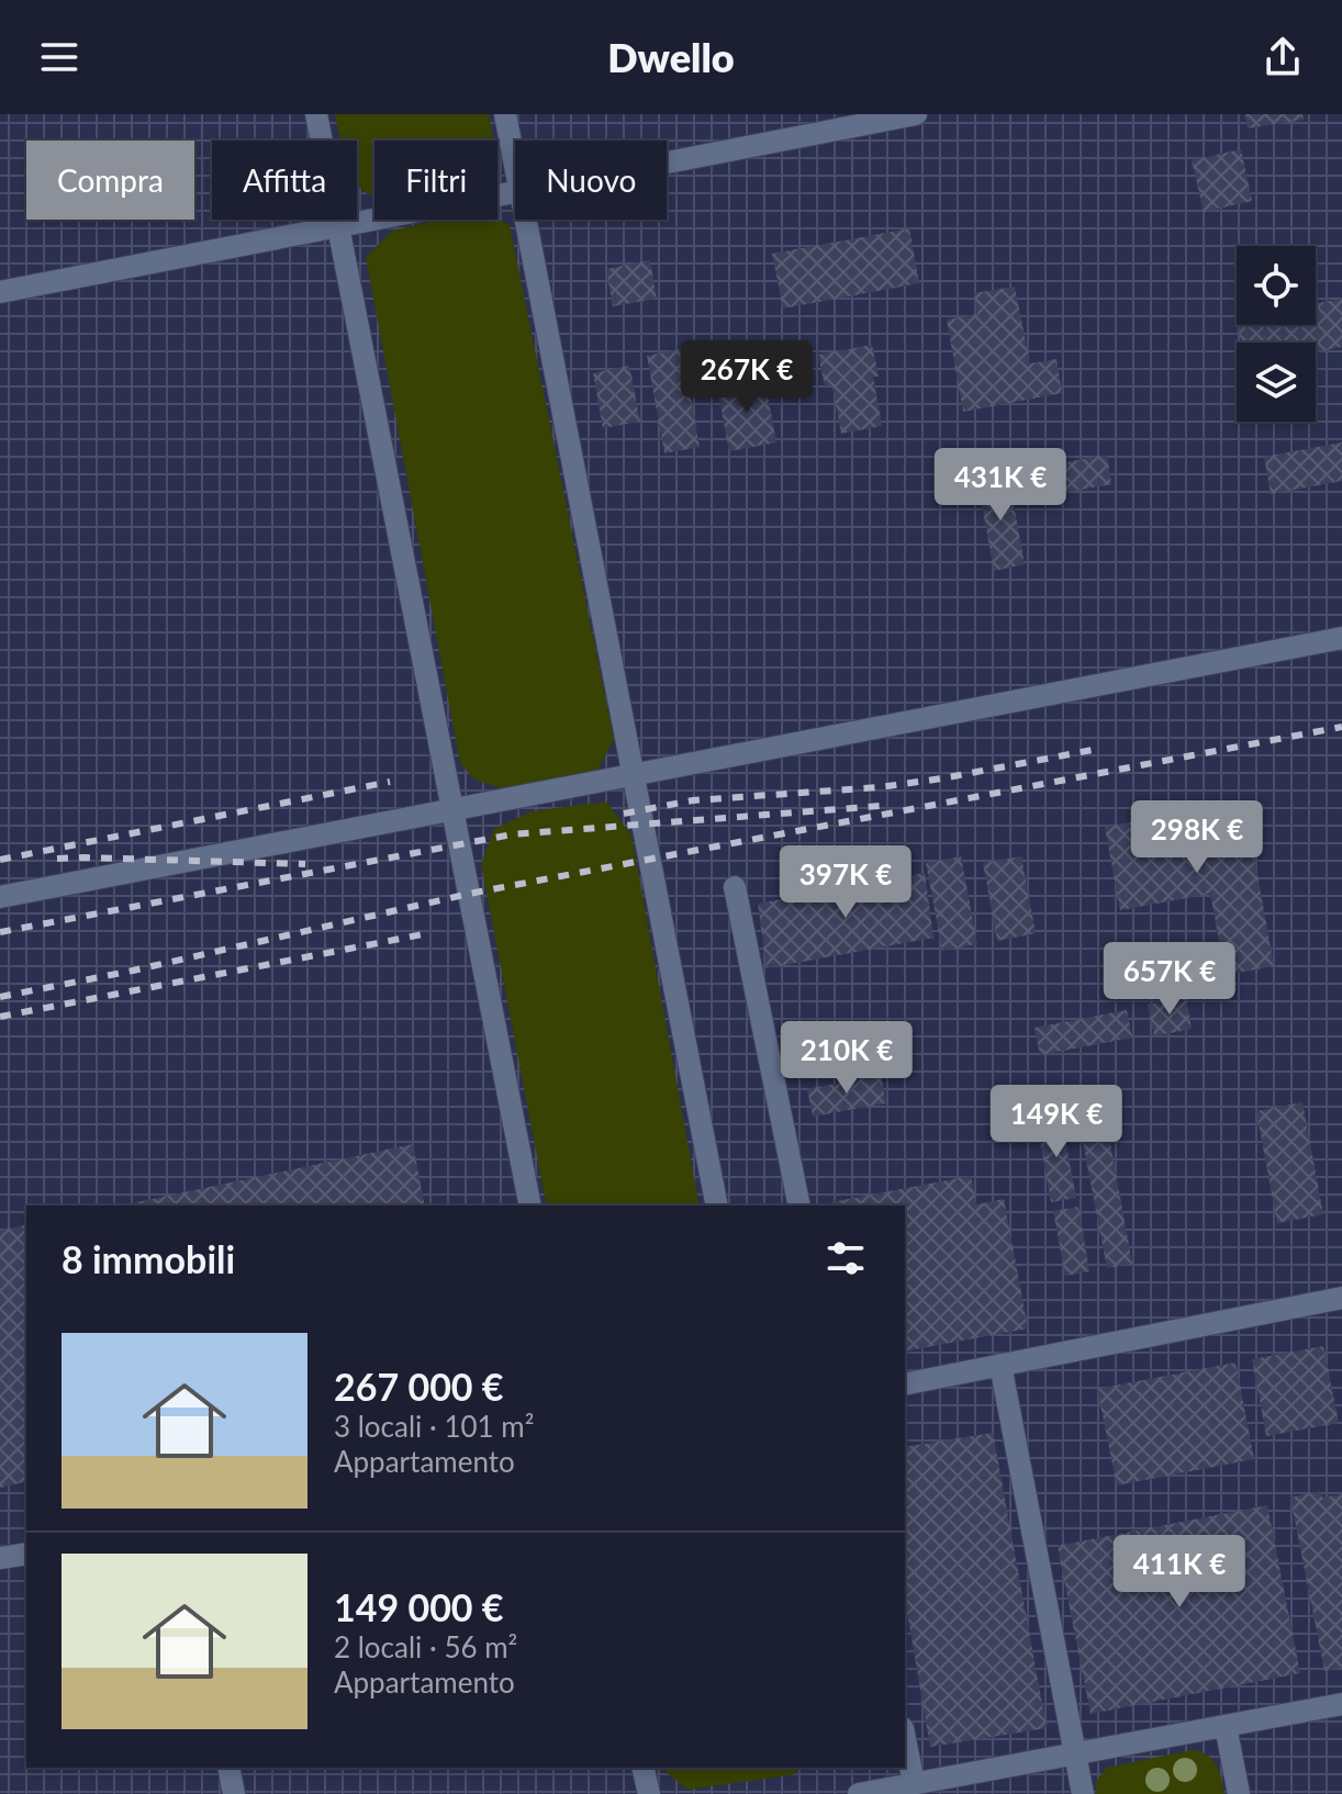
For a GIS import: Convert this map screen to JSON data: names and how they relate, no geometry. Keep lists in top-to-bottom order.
{
  "page": {
    "header": "Dwello",
    "chip": [
      "Compra",
      "Affitta",
      "Filtri",
      "Nuovo"
    ],
    "price": [
      "267K €",
      "431K €",
      "298K €",
      "397K €",
      "657K €",
      "210K €",
      "149K €",
      "411K €"
    ],
    "heading": "8 immobili",
    "list": [
      {
        "name": "267 000 €",
        "note": "3 locali · 101 m² · Appartamento"
      },
      {
        "name": "149 000 €",
        "note": "2 locali · 56 m² · Appartamento"
      }
    ]
  }
}
